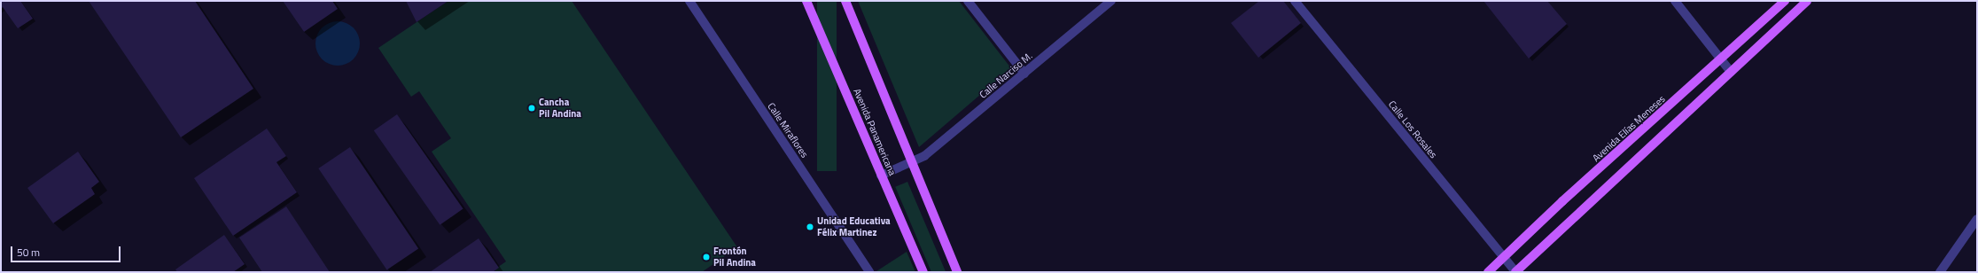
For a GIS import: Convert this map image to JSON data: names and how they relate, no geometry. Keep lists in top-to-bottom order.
{
  "streets": {
    "main road": ["Avenida Elías Meneses", "Avenida Panamericana"],
    "street": ["Calle Narciso M.", "Calle Los Rosales", "Calle Miraflores"]
  },
  "crossings": [
    ["Calle Narciso M.", "Avenida Panamericana"],
    ["Avenida Elías Meneses", "Calle Los Rosales"]
  ],
  "places": ["Cancha Pil Andina", "Unidad Educativa Félix Martinez", "Frontón Pil Andina"],
  "scale_bar": "50 m"
}
